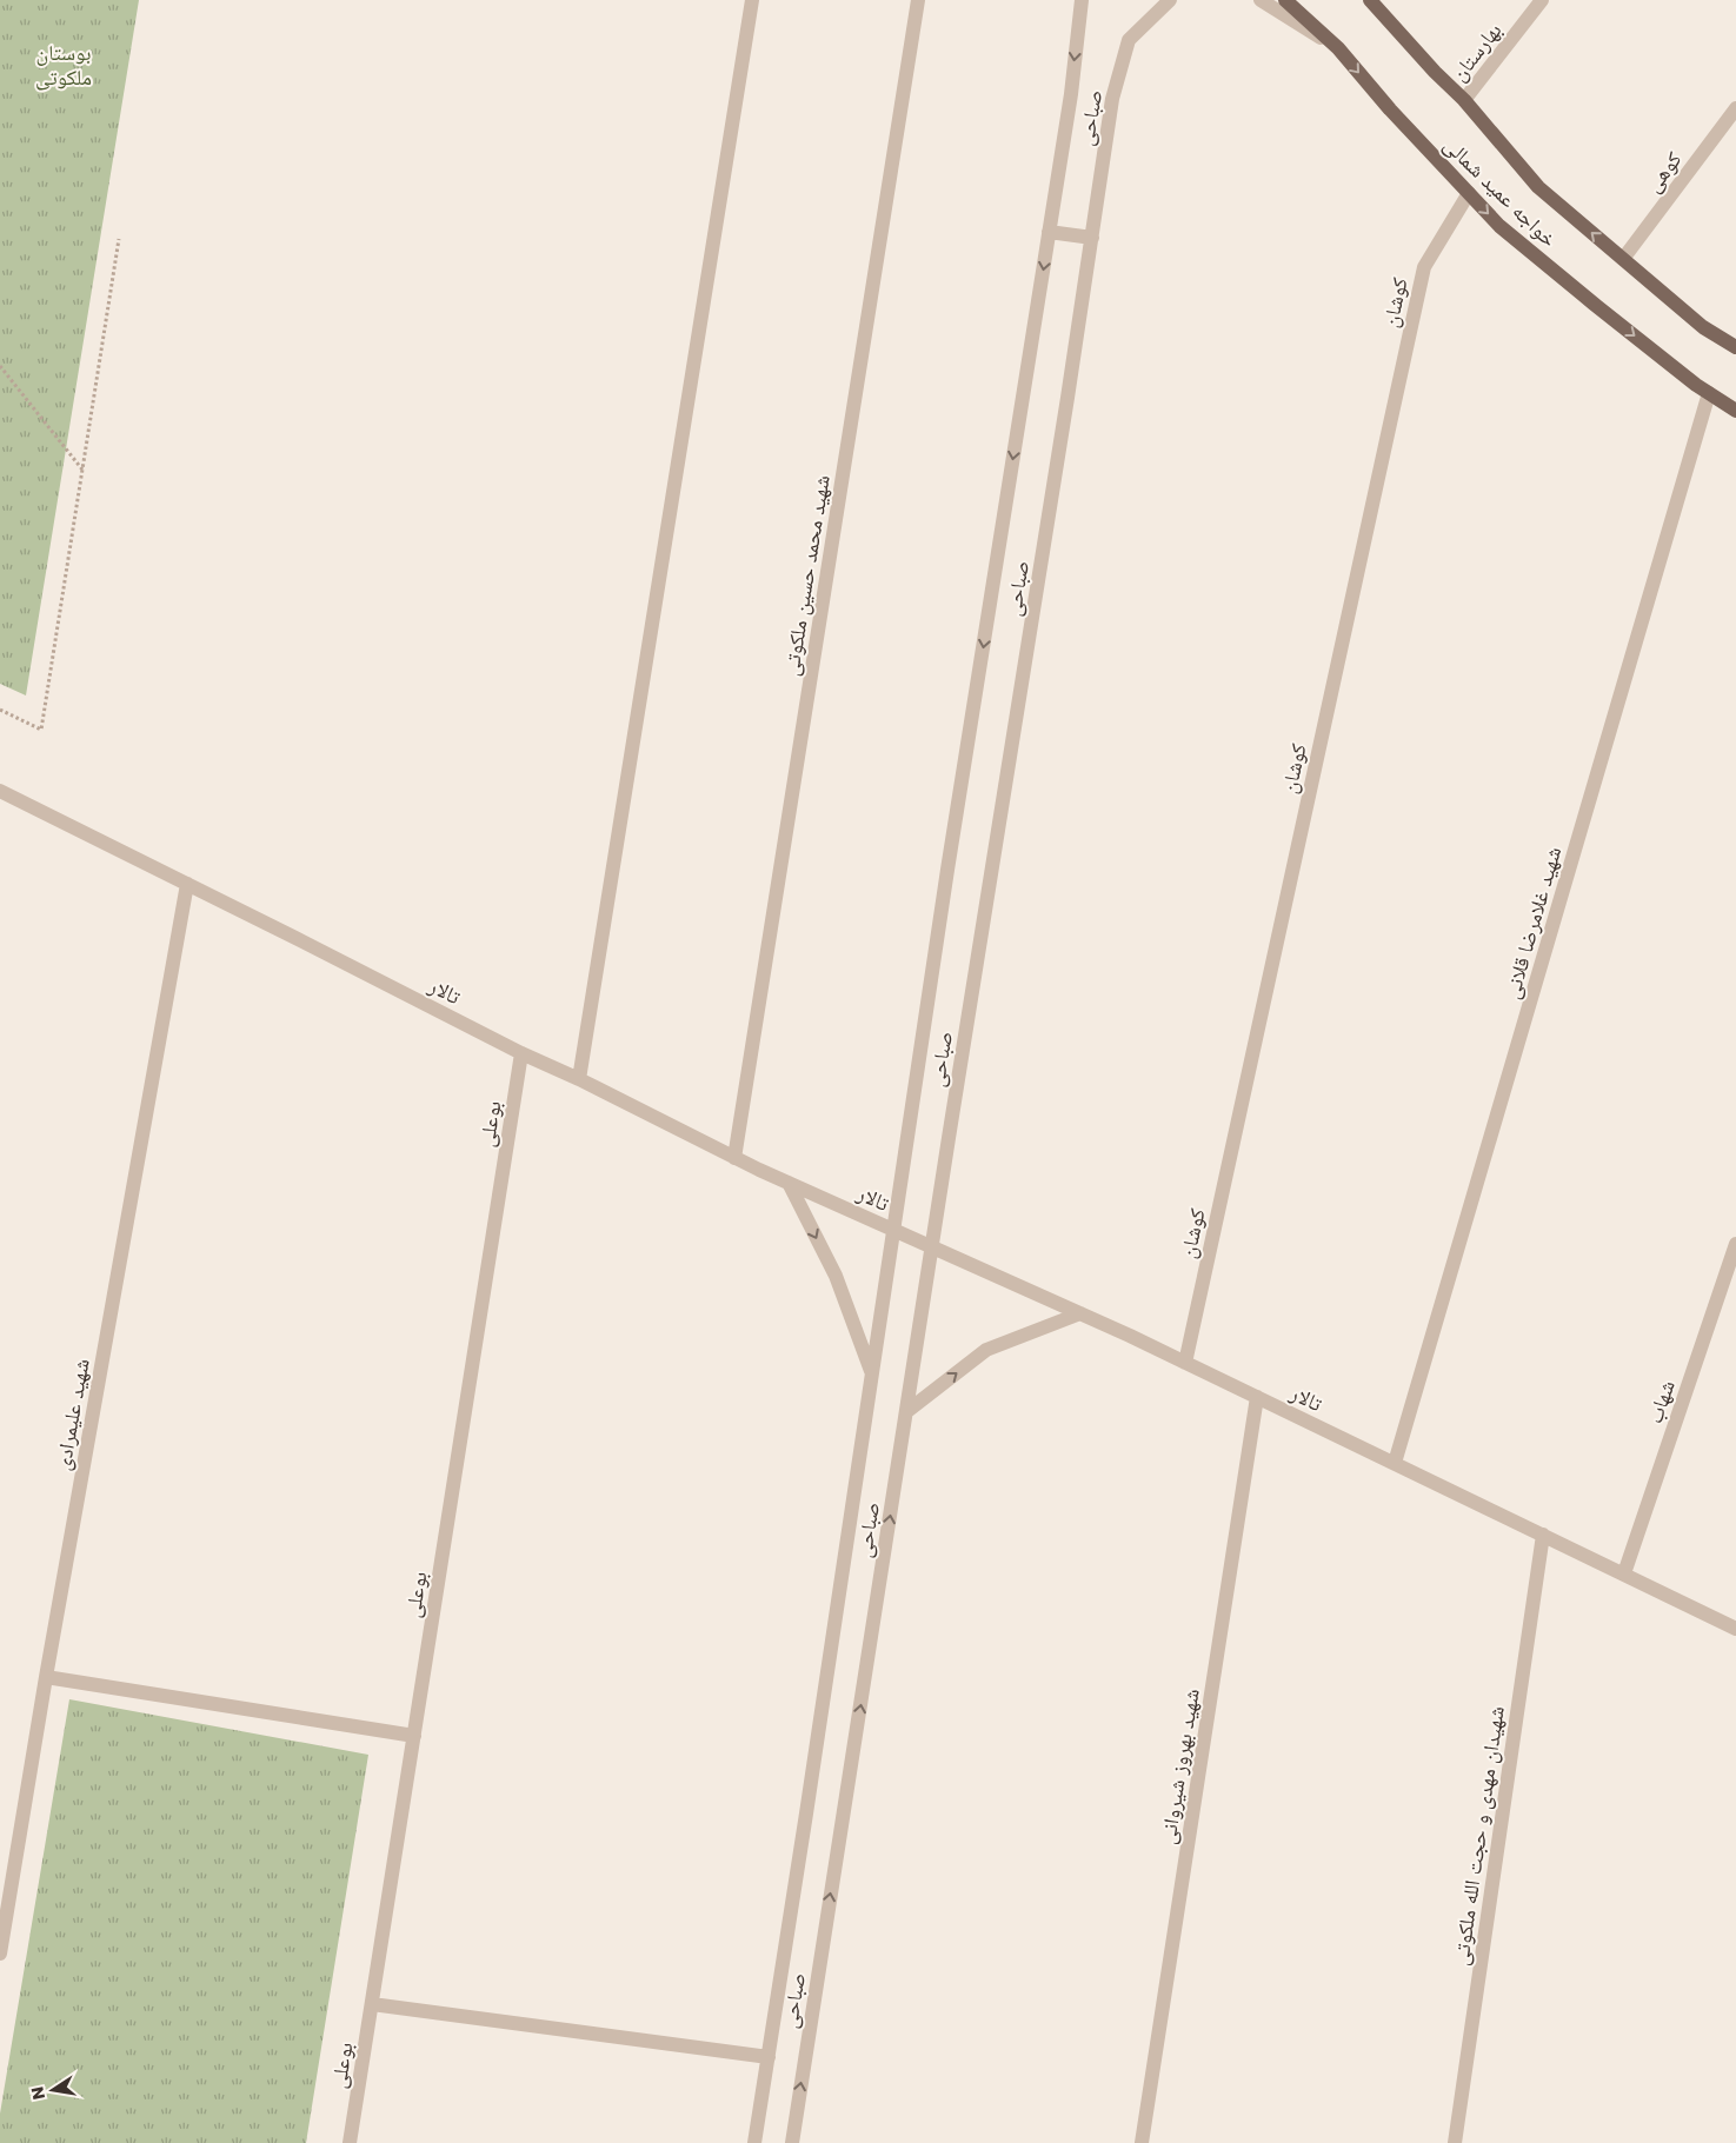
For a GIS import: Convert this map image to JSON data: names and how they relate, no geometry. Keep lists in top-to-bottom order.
{
  "streets": {
    "main road": ["خواجه عمید شمالی"],
    "street": [
      "بهارستان",
      "صباحی",
      "کوهی",
      "کوشان",
      "شهید محمد حسین ملکوتی",
      "شهید غلامرضا قلانی",
      "تالار",
      "بوعلی",
      "شهاب",
      "شهید علیمرادی",
      "شهید بهروز شیروانی",
      "شهیدان مهدی و حجت الله ملکوتی"
    ]
  },
  "crossings": [
    ["بهارستان", "خواجه عمید شمالی"],
    ["صباحی", "تالار"],
    ["کوهی", "خواجه عمید شمالی"],
    ["خواجه عمید شمالی", "کوشان"],
    ["خواجه عمید شمالی", "شهید غلامرضا قلانی"],
    ["کوشان", "تالار"],
    ["شهید محمد حسین ملکوتی", "تالار"],
    ["شهید غلامرضا قلانی", "تالار"],
    ["تالار", "بوعلی"],
    ["تالار", "شهاب"],
    ["تالار", "شهید علیمرادی"],
    ["تالار", "شهید بهروز شیروانی"],
    ["تالار", "شهیدان مهدی و حجت الله ملکوتی"]
  ],
  "parks": ["بوستان ملکوتی"],
  "north": "left"
}
